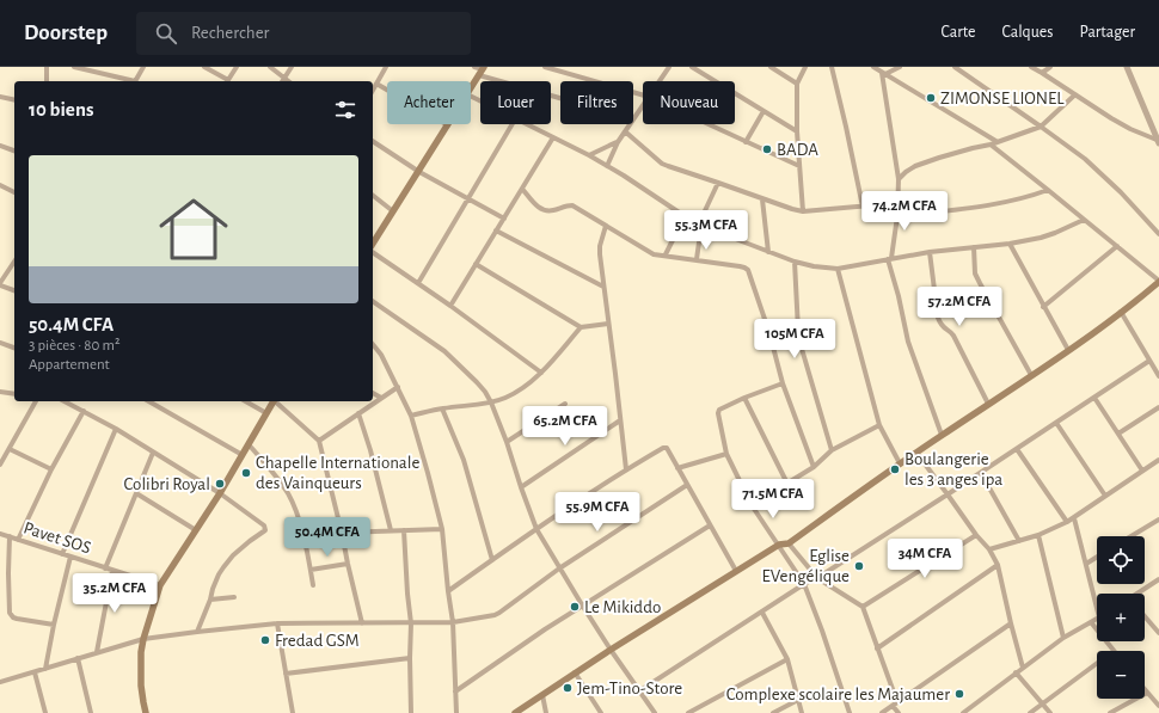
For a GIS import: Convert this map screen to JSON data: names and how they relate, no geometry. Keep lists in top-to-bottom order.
{
  "streets": {
    "street": ["Pavet SOS"]
  },
  "places": [
    "ZIMONSE LIONEL",
    "BADA",
    "Boulangerie les 3 anges ipa",
    "Chapelle Internationale des Vainqueurs",
    "Colibri Royal",
    "Eglise EVengélique",
    "Le Mikiddo",
    "Fredad GSM",
    "Jem-Tino-Store",
    "Complexe scolaire les Majaumer"
  ],
  "page": {
    "header": "Doorstep",
    "search": "Rechercher",
    "nav": ["Carte", "Calques", "Partager"],
    "chip": [
      "Acheter",
      "Louer",
      "Filtres",
      "Nouveau"
    ],
    "heading": "10 biens",
    "list": [
      {
        "name": "50.4M CFA",
        "note": "3 pièces · 80 m² · Appartement"
      }
    ],
    "price": [
      "74.2M CFA",
      "55.3M CFA",
      "57.2M CFA",
      "105M CFA",
      "65.2M CFA",
      "71.5M CFA",
      "55.9M CFA",
      "50.4M CFA",
      "34M CFA",
      "35.2M CFA"
    ],
    "map_buttons": ["+", "−"]
  }
}
